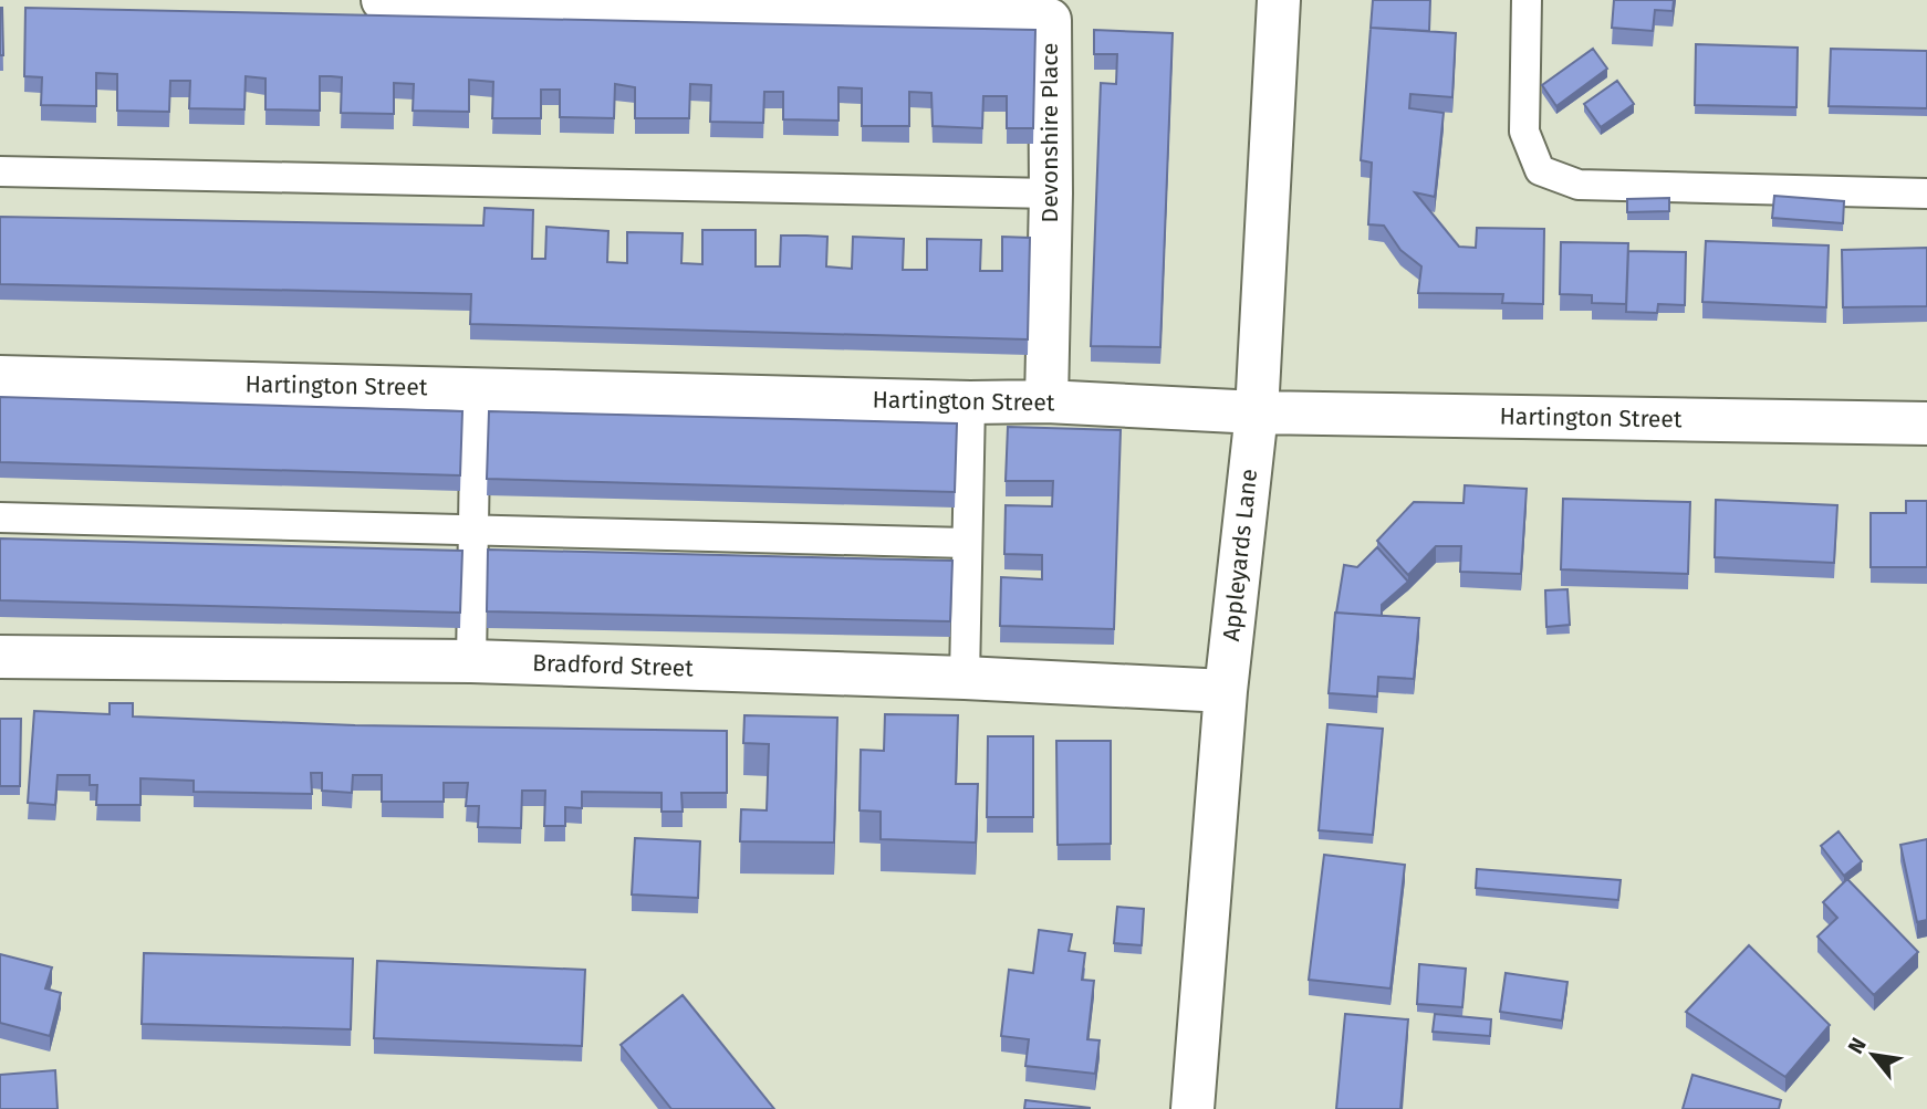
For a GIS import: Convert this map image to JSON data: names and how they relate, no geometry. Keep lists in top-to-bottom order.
{
  "streets": {
    "street": [
      "Devonshire Place",
      "Hartington Street",
      "Appleyards Lane",
      "Bradford Street"
    ]
  },
  "crossings": [
    ["Devonshire Place", "Hartington Street"],
    ["Hartington Street", "Appleyards Lane"],
    ["Appleyards Lane", "Bradford Street"]
  ],
  "north": "top left"
}
